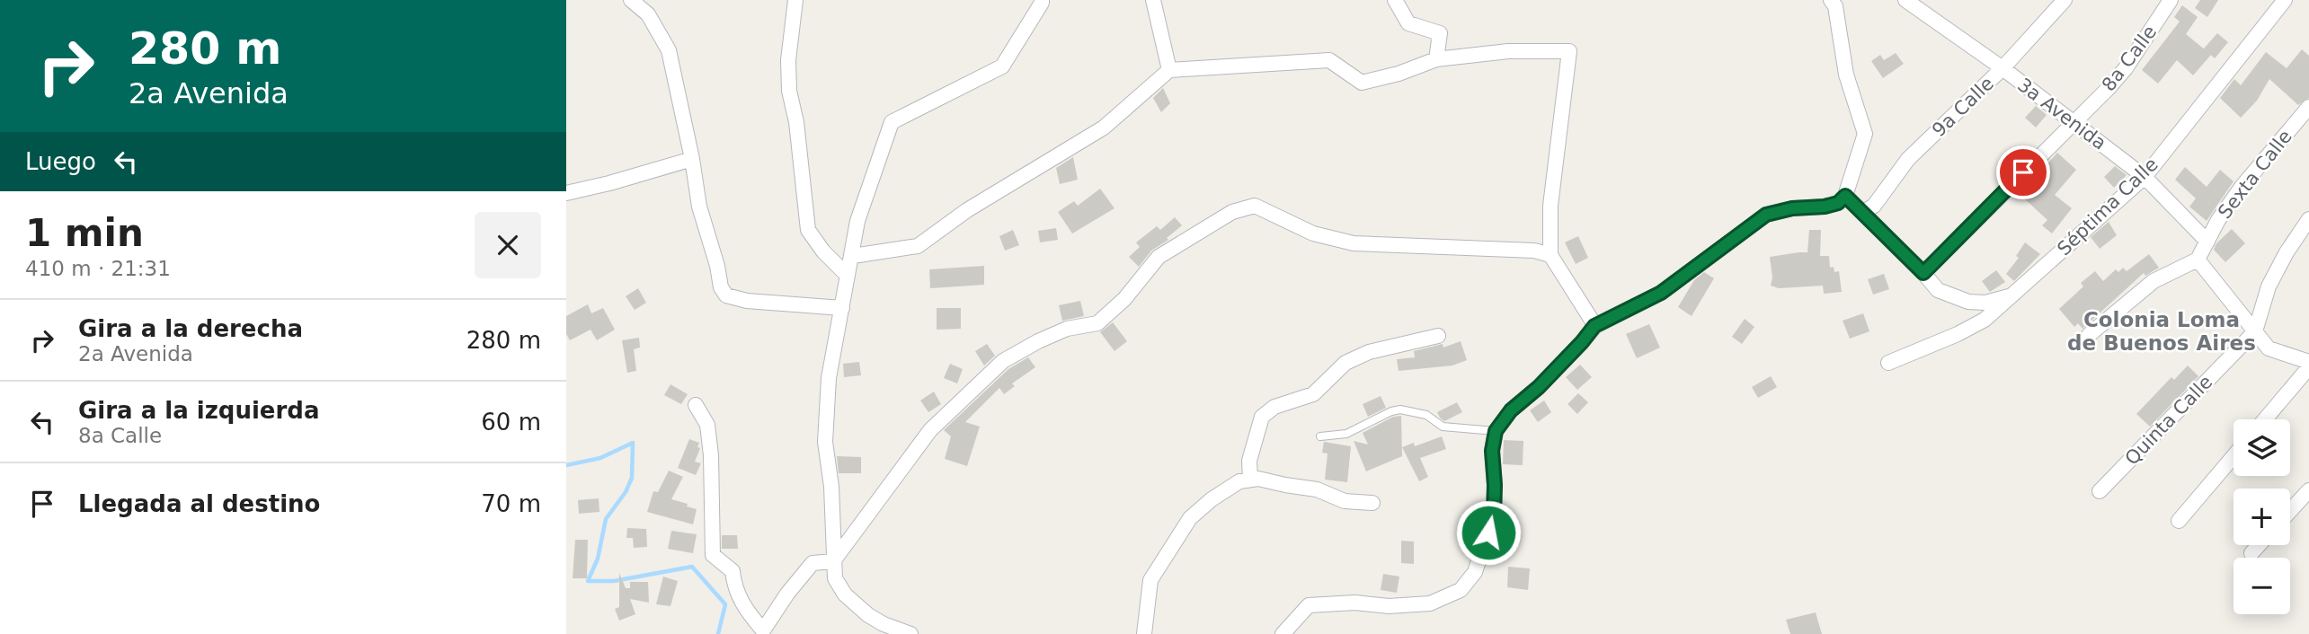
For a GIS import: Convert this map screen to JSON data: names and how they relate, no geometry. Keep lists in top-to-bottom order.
{
  "streets": {
    "street": [
      "8a Calle",
      "9a Calle",
      "3a Avenida",
      "Sexta Calle",
      "Séptima Calle",
      "Quinta Calle"
    ]
  },
  "crossings": [
    ["8a Calle", "3a Avenida"],
    ["9a Calle", "3a Avenida"],
    ["3a Avenida", "Sexta Calle"],
    ["3a Avenida", "Séptima Calle"]
  ],
  "districts": ["Colonia Loma de Buenos Aires"],
  "page": {
    "turn": ["280 m", "2a Avenida"],
    "then": "Luego",
    "heading": ["1 min", "410 m · 21:31"],
    "list": [
      {
        "name": "Gira a la derecha",
        "note": "2a Avenida",
        "value": "280 m"
      },
      {
        "name": "Gira a la izquierda",
        "note": "8a Calle",
        "value": "60 m"
      },
      {
        "name": "Llegada al destino",
        "value": "70 m"
      }
    ],
    "map_buttons": ["+", "−"]
  }
}
